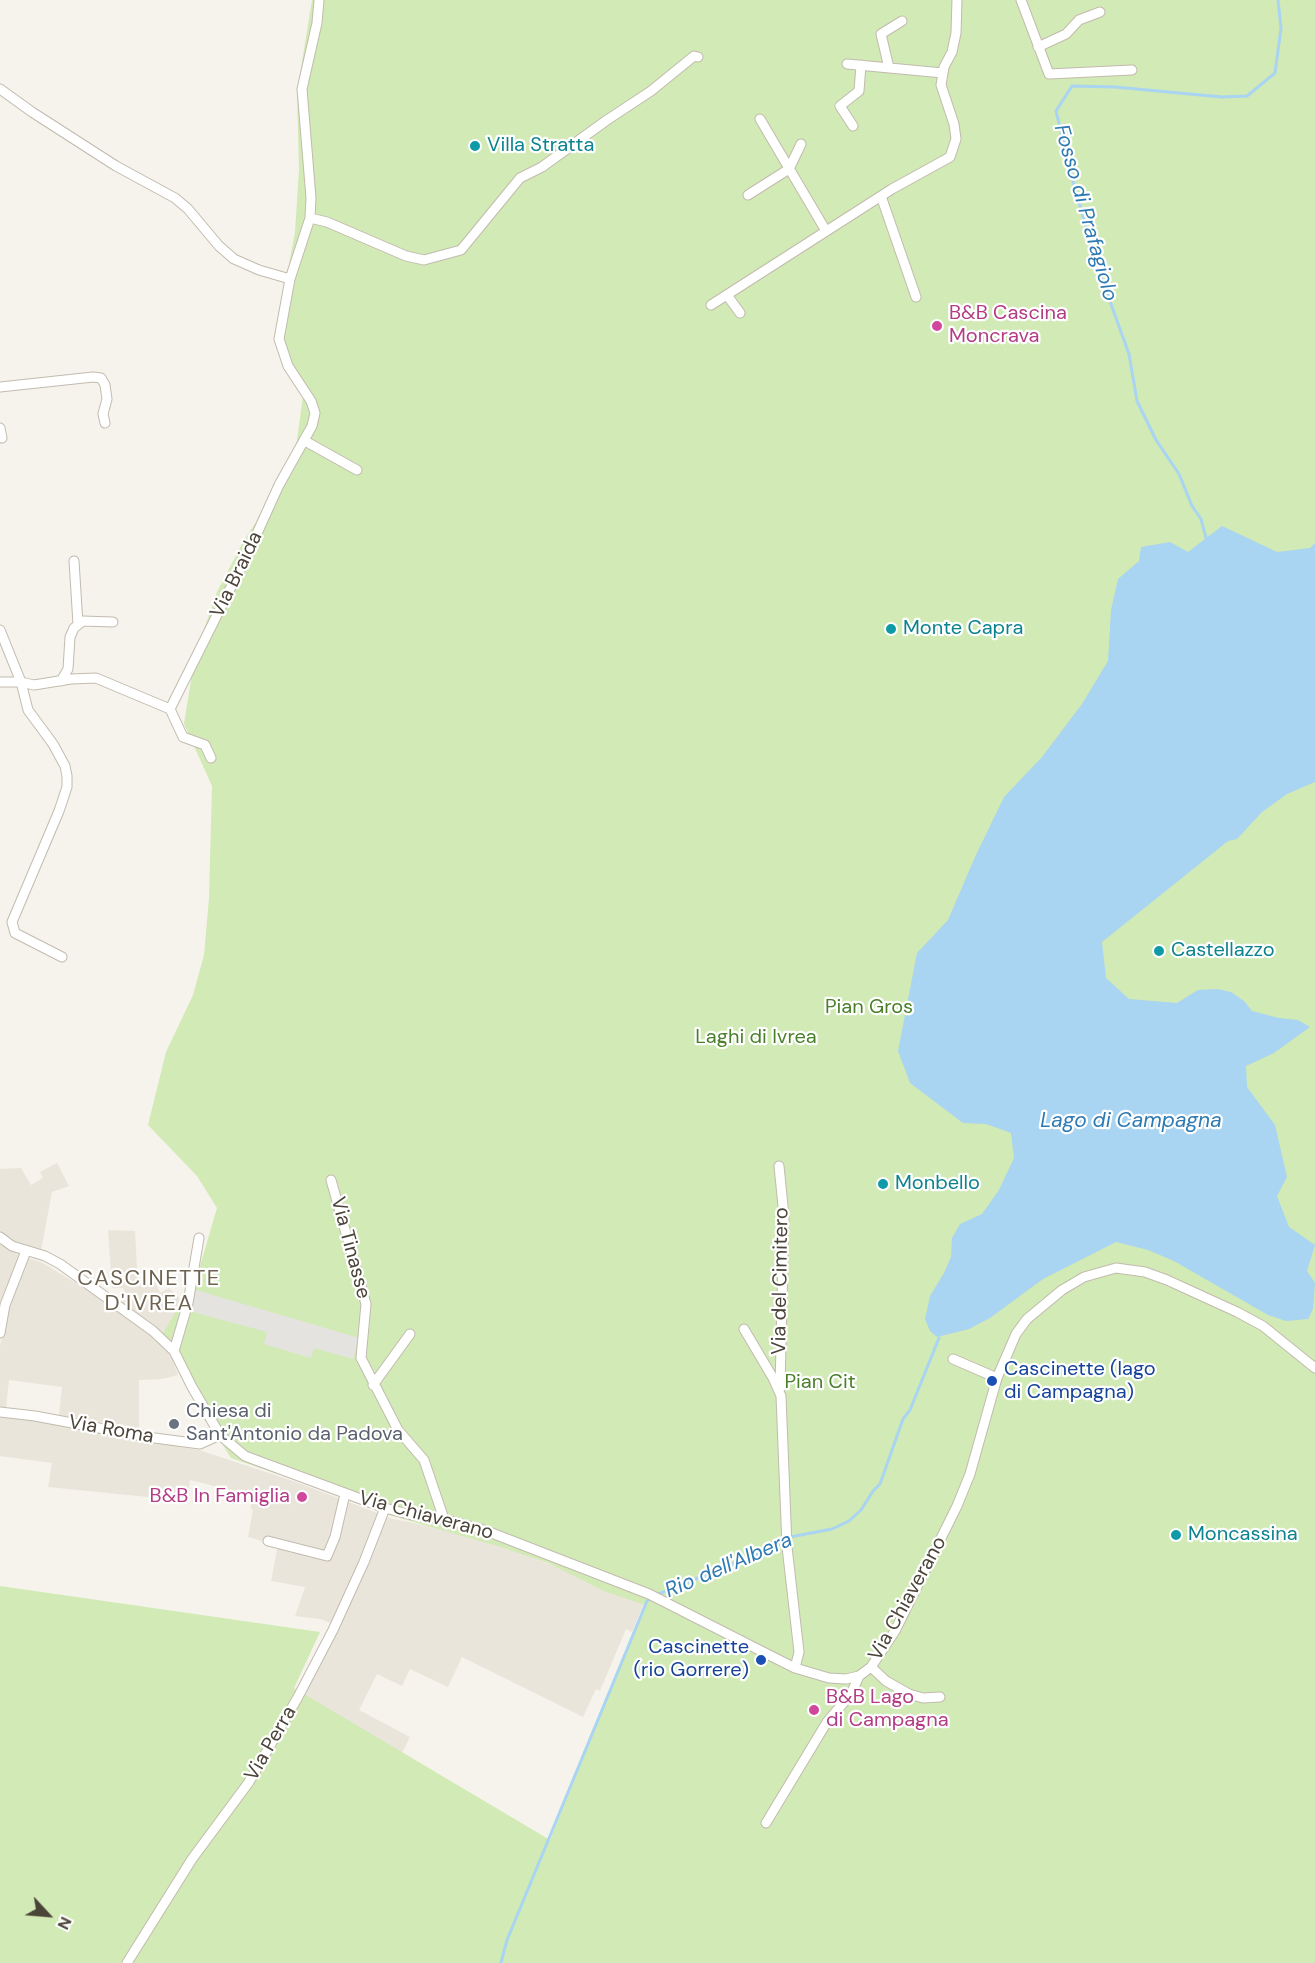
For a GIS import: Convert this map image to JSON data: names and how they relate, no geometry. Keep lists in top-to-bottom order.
{
  "streets": {
    "street": [
      "Via Braida",
      "Via Tinasse",
      "Via del Cimitero",
      "Via Roma",
      "Via Chiaverano",
      "Via Perra"
    ]
  },
  "crossings": [
    ["Via Tinasse", "Via Chiaverano"],
    ["Via del Cimitero", "Via Chiaverano"],
    ["Via Roma", "Via Chiaverano"],
    ["Via Chiaverano", "Via Perra"]
  ],
  "districts": ["CASCINETTE D'IVREA"],
  "water": ["Fosso di Prafagiolo", "Lago di Campagna", "Rio dell'Albera"],
  "parks": ["Pian Gros", "Laghi di Ivrea", "Pian Cit"],
  "places": [
    "Villa Stratta",
    "B&B Cascina Moncrava",
    "Monte Capra",
    "Castellazzo",
    "Monbello",
    "Cascinette (lago di Campagna)",
    "Chiesa di Sant'Antonio da Padova",
    "B&B In Famiglia",
    "Moncassina",
    "Cascinette (rio Gorrere)",
    "B&B Lago di Campagna"
  ],
  "north": "bottom right"
}
